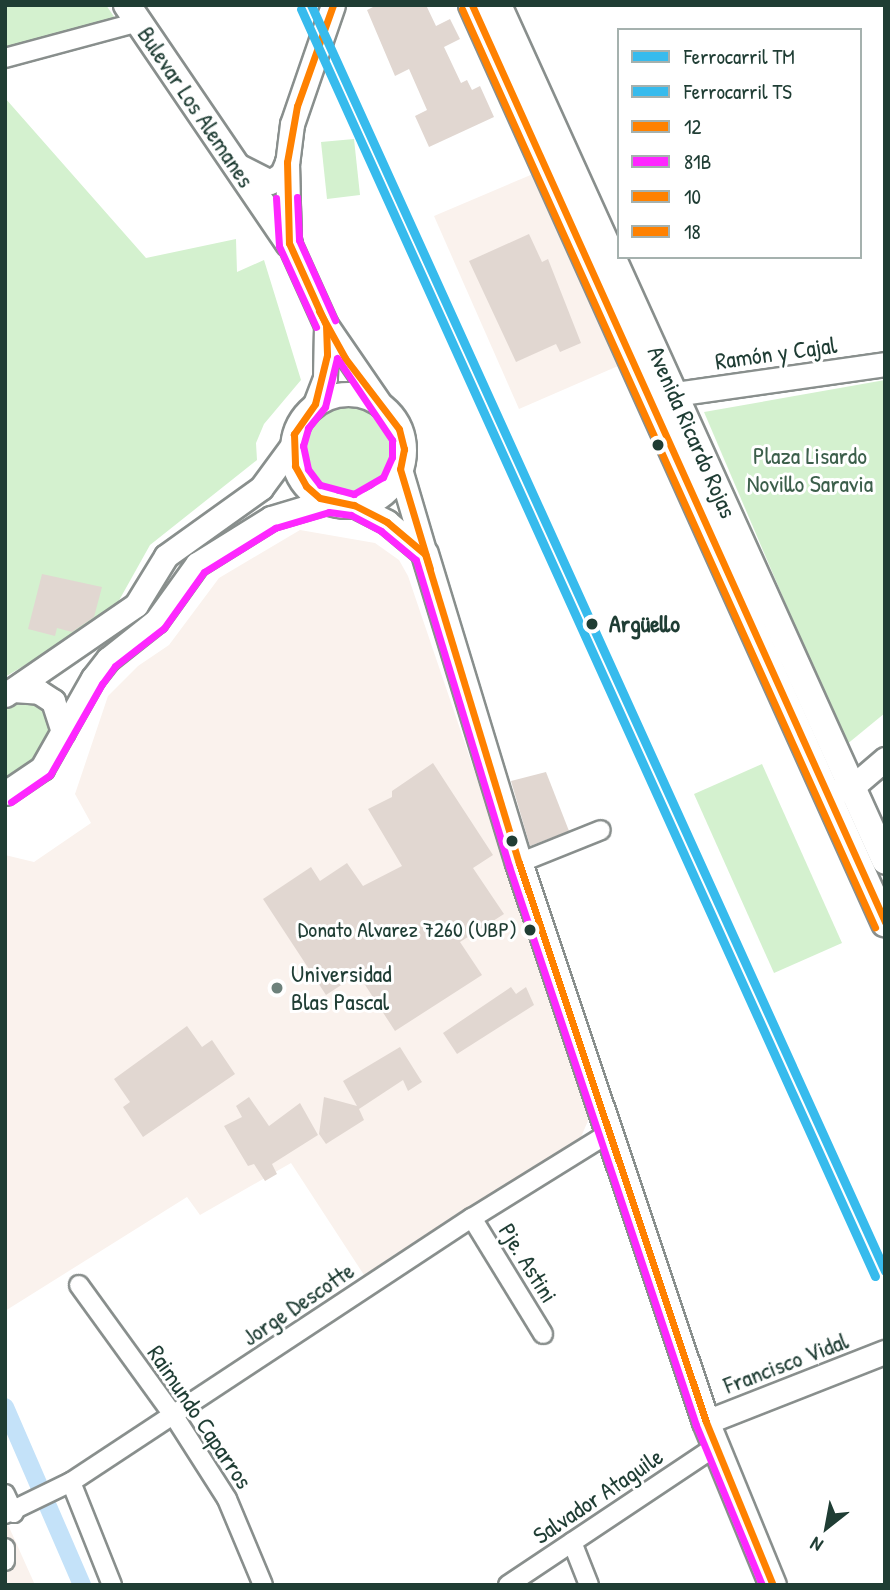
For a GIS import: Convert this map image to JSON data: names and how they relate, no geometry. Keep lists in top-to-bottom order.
{
  "streets": {
    "main road": [
      "Bulevar Los Alemanes",
      "Ramón y Cajal",
      "Avenida Ricardo Rojas",
      "Francisco Vidal"
    ],
    "street": [
      "Pje. Astini",
      "Jorge Descotte",
      "Raimundo Caparros",
      "Salvador Ataguile"
    ]
  },
  "crossings": [
    ["Ramón y Cajal", "Avenida Ricardo Rojas"],
    ["Pje. Astini", "Jorge Descotte"],
    ["Jorge Descotte", "Raimundo Caparros"]
  ],
  "parks": ["Plaza Lisardo Novillo Saravia"],
  "places": ["Argüello", "Donato Alvarez 7260 (UBP)", "Universidad Blas Pascal"],
  "lines": [
    "rail line TM",
    "transit line 12",
    "transit line 10",
    "rail line TS",
    "transit line 18",
    "transit line 81B"
  ],
  "legend": [
    "Ferrocarril TM",
    "Ferrocarril TS",
    "12",
    "81B",
    "10",
    "18"
  ],
  "north": "bottom left"
}
